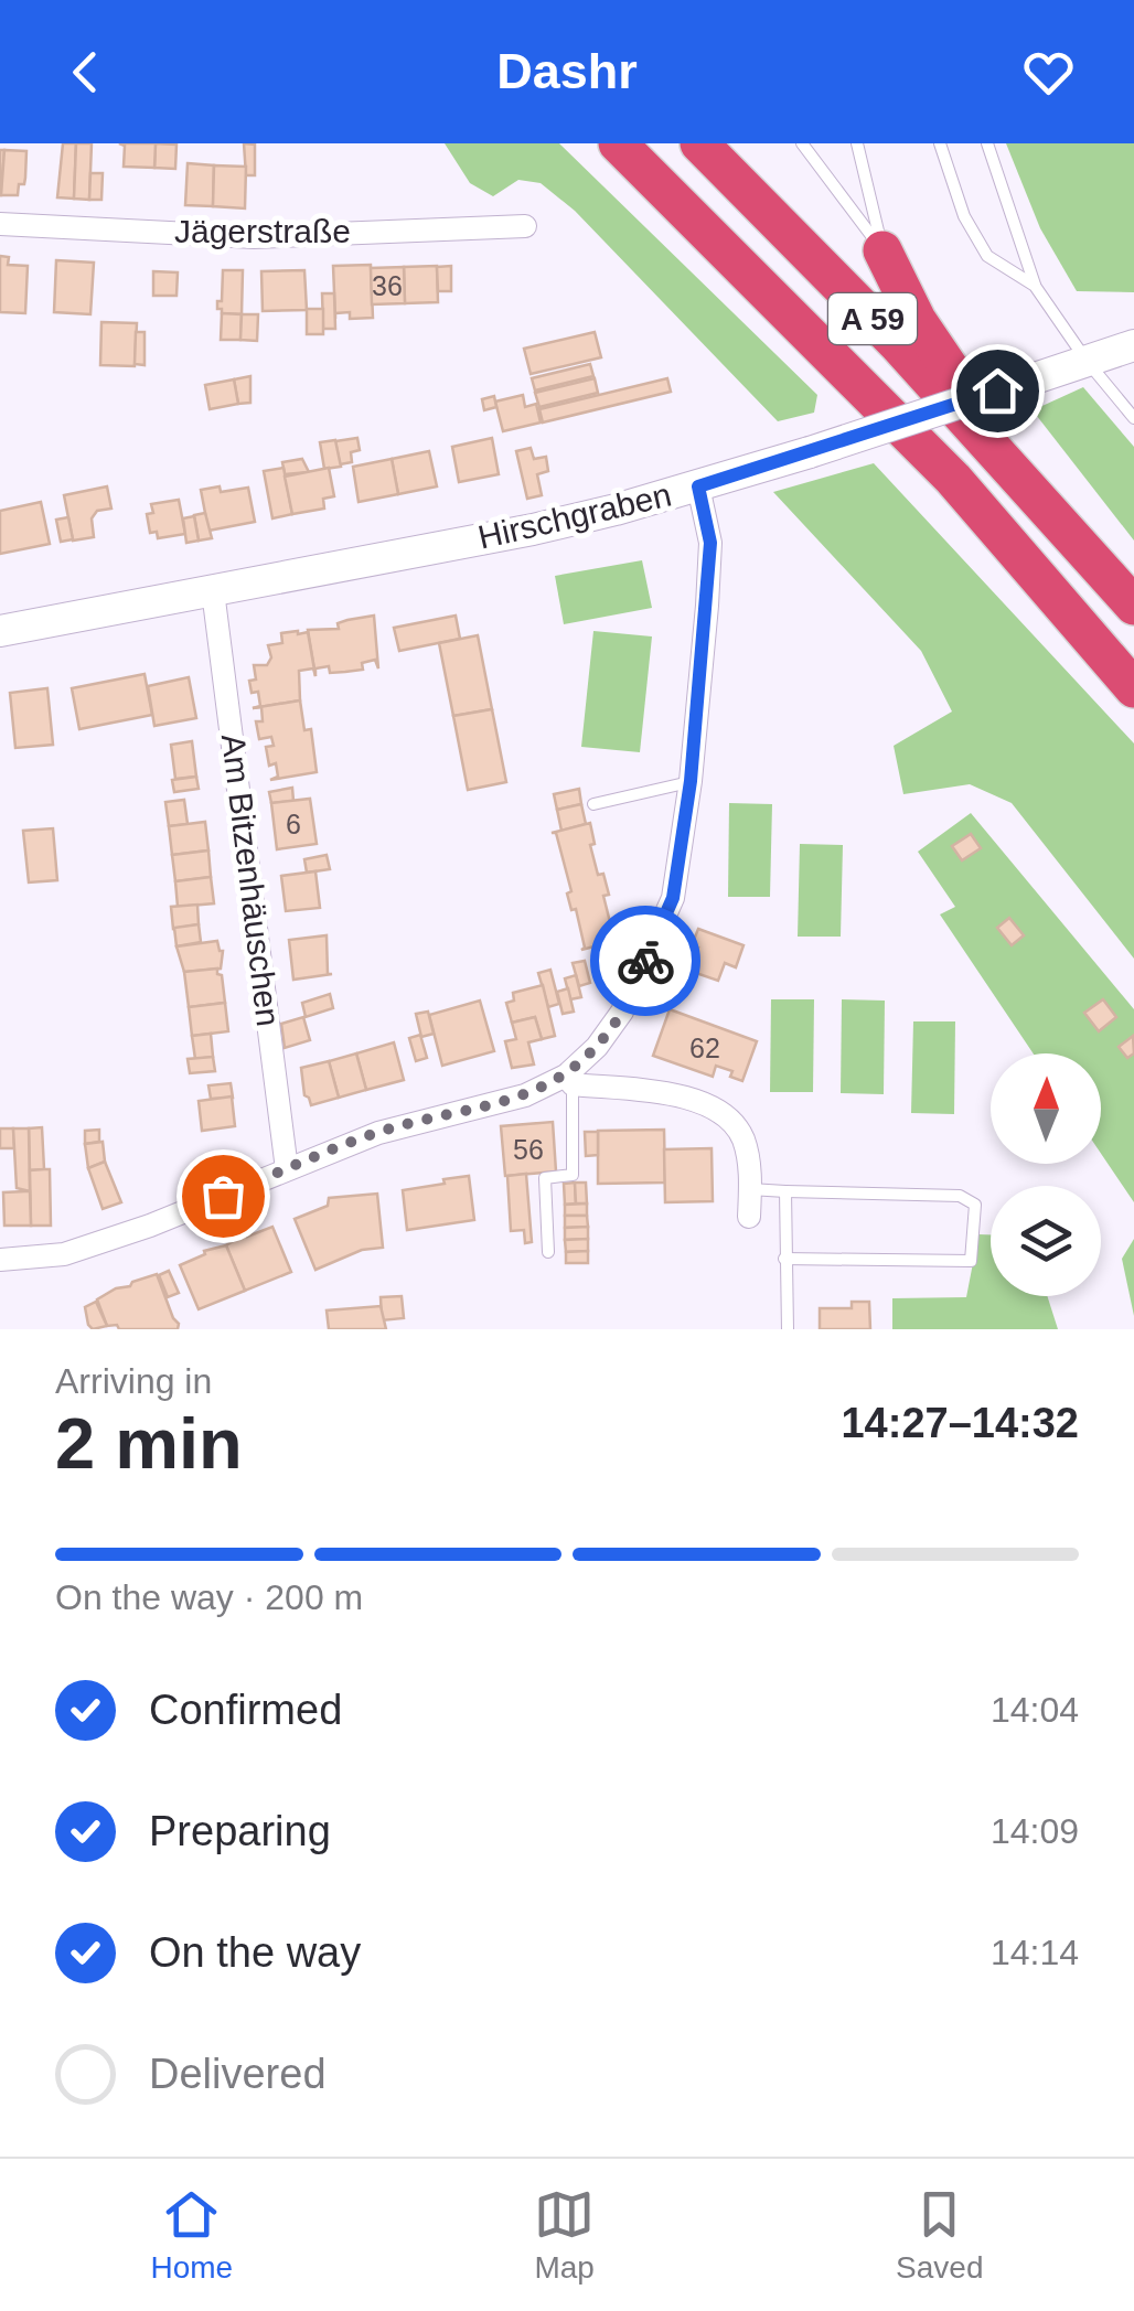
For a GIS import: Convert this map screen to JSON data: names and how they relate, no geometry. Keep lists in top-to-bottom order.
{
  "streets": {
    "highway": ["A 59"],
    "street": ["Jägerstraße", "Hirschgraben", "Am Bitzenhäuschen"]
  },
  "crossings": [
    ["Hirschgraben", "Am Bitzenhäuschen"]
  ],
  "house_numbers": [
    "36",
    "6",
    "62",
    "56"
  ],
  "north": "top",
  "page": {
    "header": "Dashr",
    "heading": ["2 min", "Arriving in", "14:27–14:32"],
    "bar": "On the way · 200 m",
    "list": [
      ["Confirmed", "14:04"],
      ["Preparing", "14:09"],
      ["On the way", "14:14"],
      "Delivered"
    ],
    "tabs": ["Home", "Map", "Saved"]
  }
}
